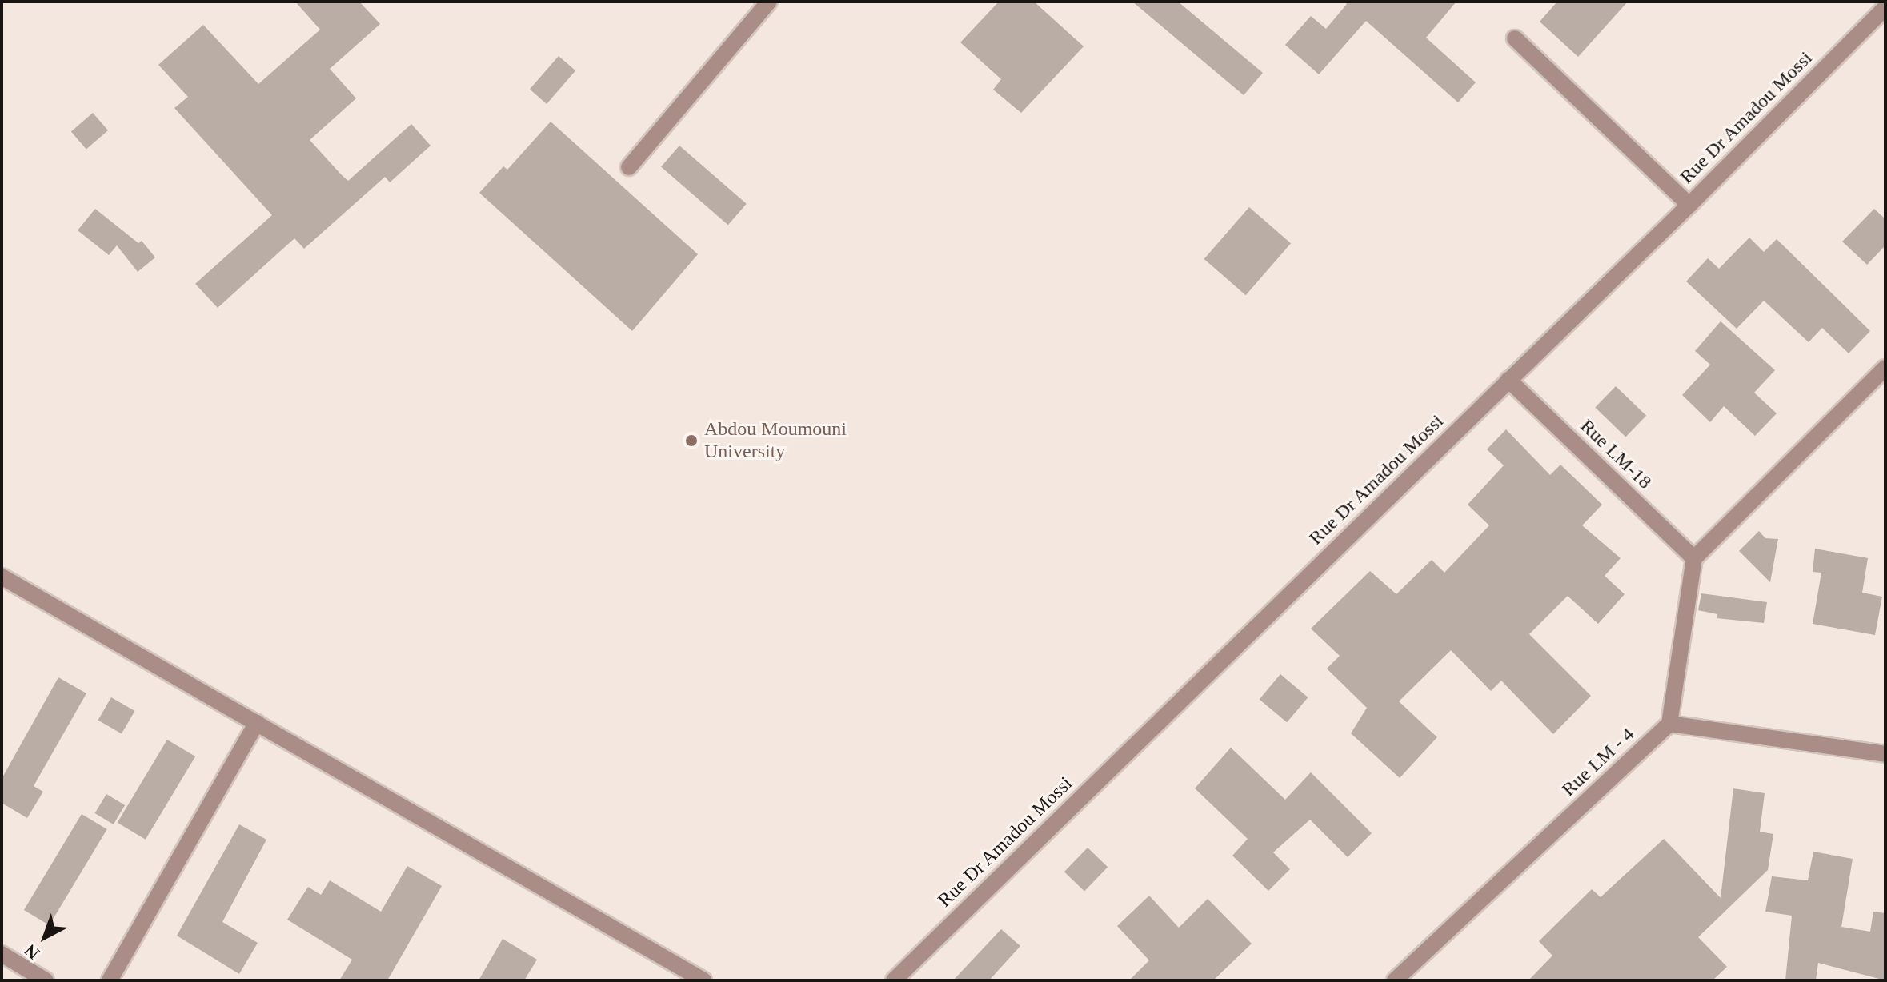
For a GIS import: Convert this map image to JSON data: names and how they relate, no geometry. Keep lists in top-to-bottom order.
{
  "streets": {
    "street": ["Rue Dr Amadou Mossi", "Rue LM-18", "Rue LM - 4"]
  },
  "crossings": [
    ["Rue Dr Amadou Mossi", "Rue LM-18"]
  ],
  "places": ["Abdou Moumouni University"],
  "north": "bottom left"
}
